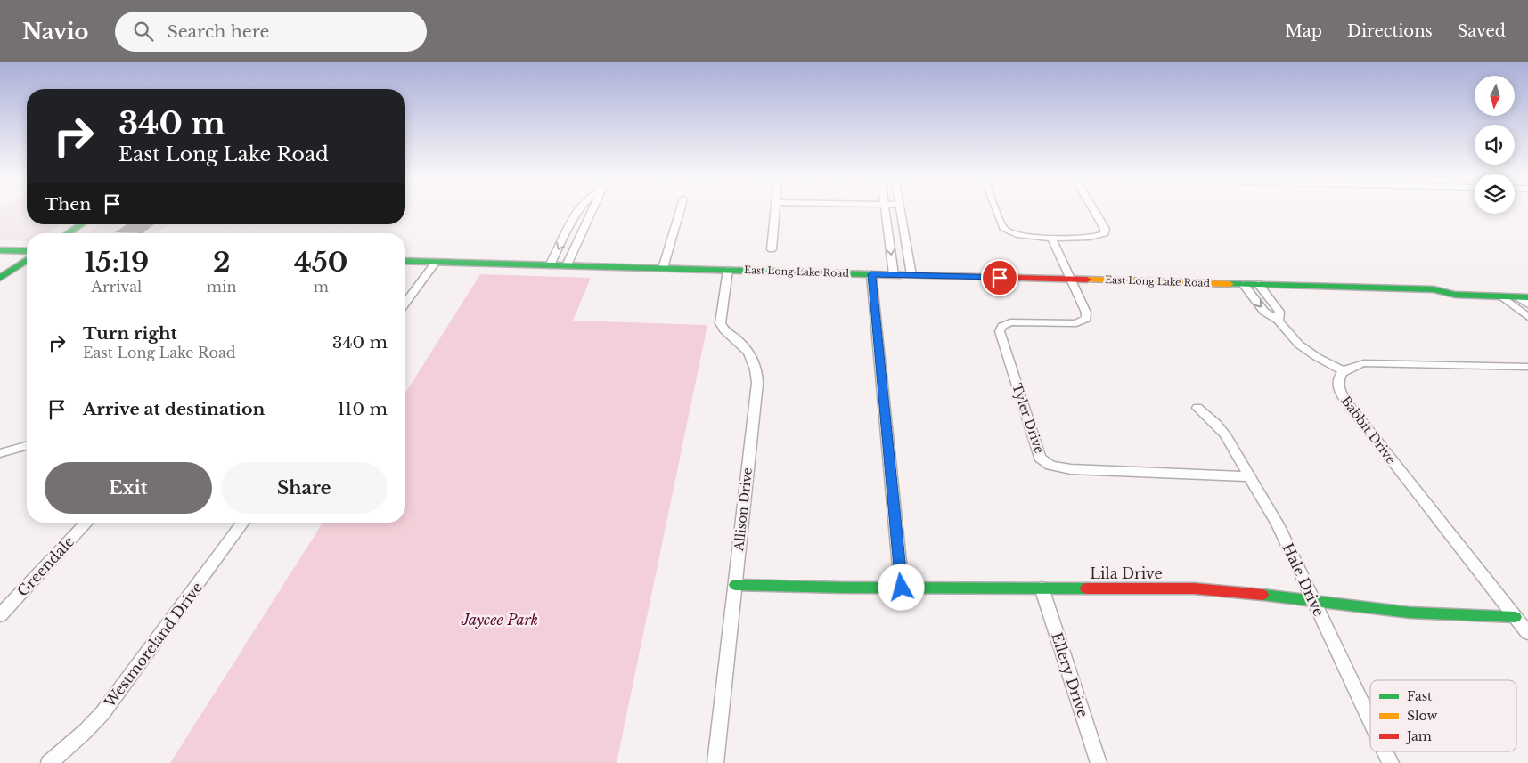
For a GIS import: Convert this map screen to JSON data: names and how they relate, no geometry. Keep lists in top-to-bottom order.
{
  "streets": {
    "main road": ["East Long Lake Road", "Lila Drive"],
    "street": [
      "Tyler Drive",
      "Babbit Drive",
      "Allison Drive",
      "Greendale",
      "Hale Drive",
      "Westmoreland Drive",
      "Ellery Drive"
    ]
  },
  "crossings": [
    ["East Long Lake Road", "Tyler Drive"],
    ["East Long Lake Road", "Allison Drive"],
    ["Tyler Drive", "Hale Drive"],
    ["Babbit Drive", "Lila Drive"],
    ["Allison Drive", "Lila Drive"],
    ["Lila Drive", "Hale Drive"],
    ["Lila Drive", "Ellery Drive"]
  ],
  "parks": ["Jaycee Park"],
  "legend": ["Fast", "Slow", "Jam"],
  "north": "bottom",
  "page": {
    "header": "Navio",
    "search": "Search here",
    "nav": ["Map", "Directions", "Saved"],
    "turn": ["340 m", "East Long Lake Road"],
    "then": "Then",
    "eta": [
      "15:19",
      "Arrival",
      "2",
      "min",
      "450",
      "m"
    ],
    "list": [
      {
        "name": "Turn right",
        "note": "East Long Lake Road",
        "value": "340 m"
      },
      {
        "name": "Arrive at destination",
        "value": "110 m"
      }
    ],
    "buttons": ["Exit", "Share"]
  }
}
